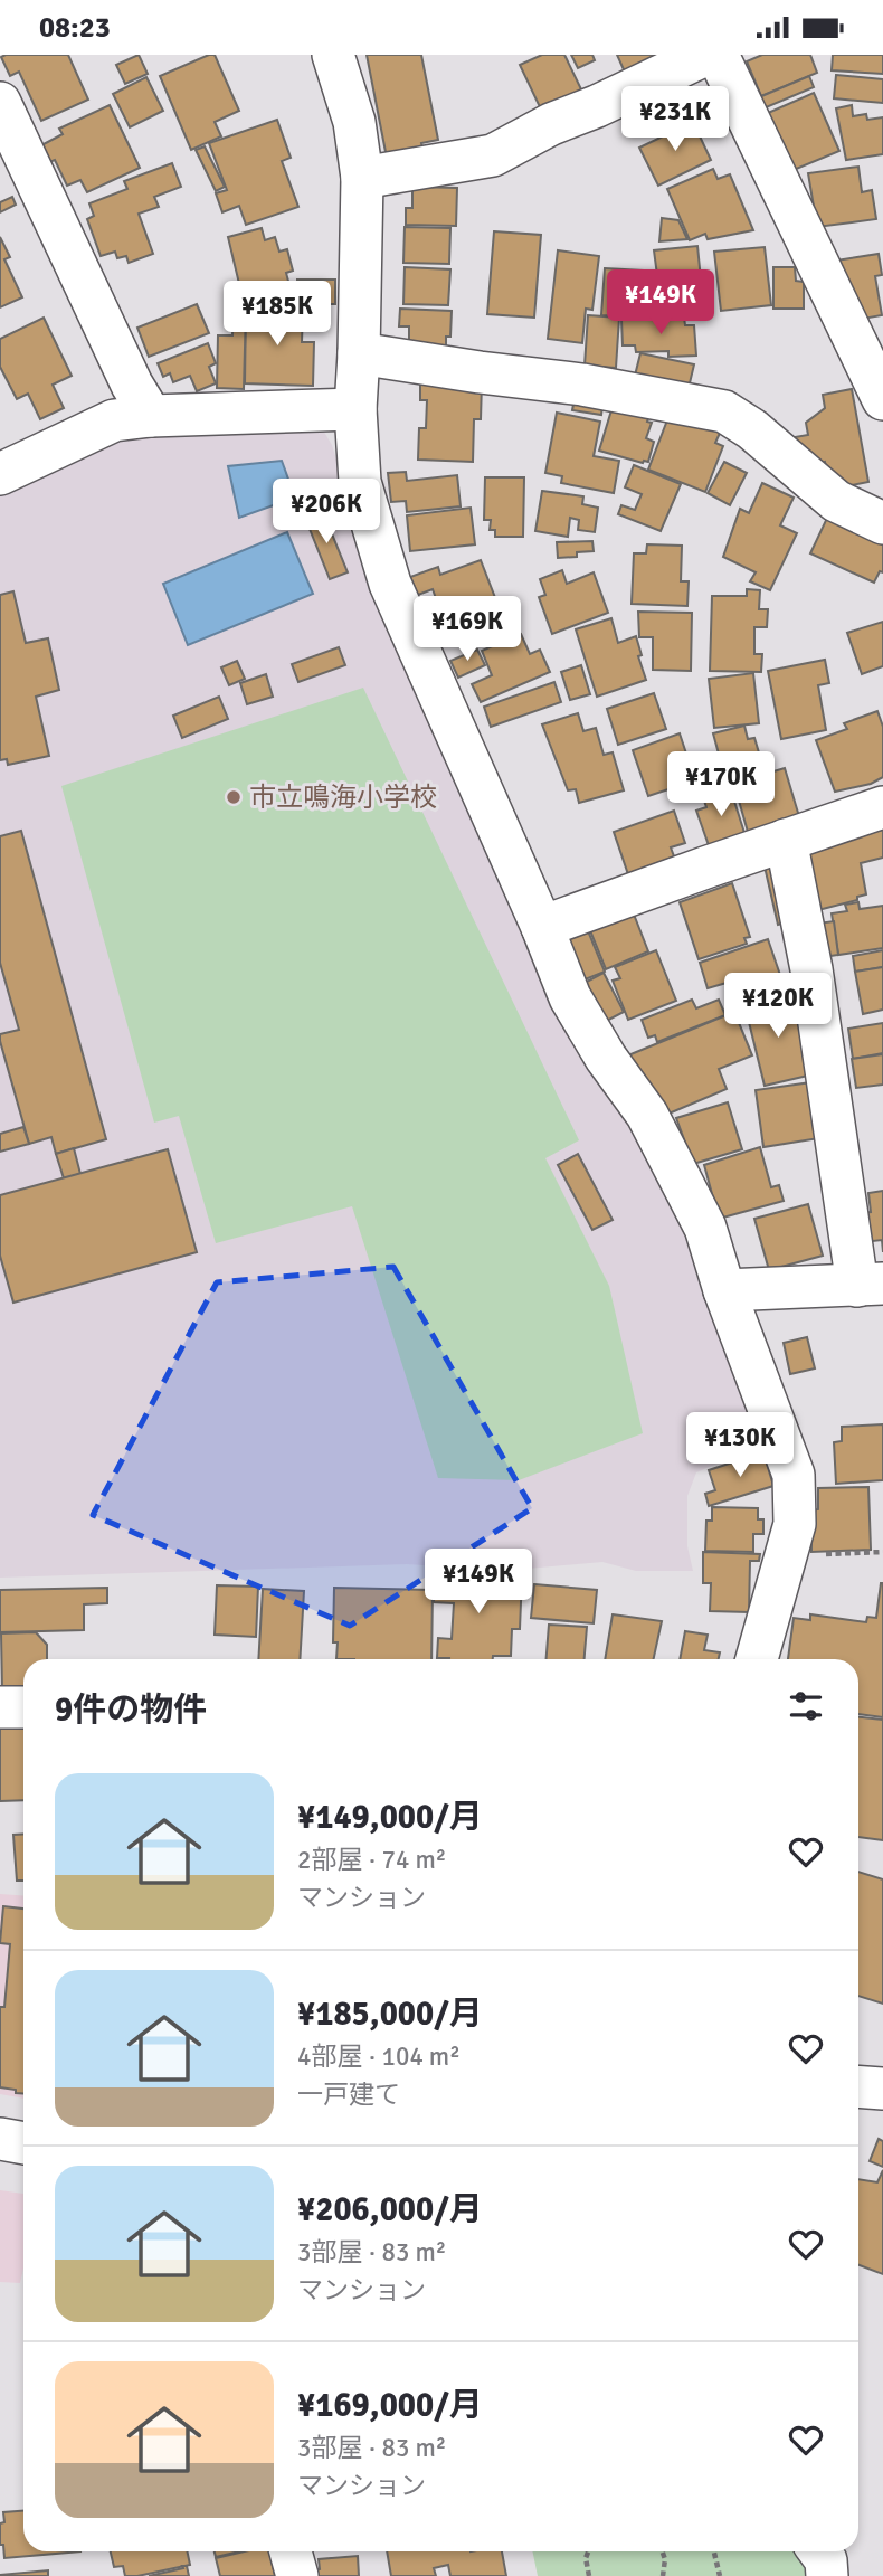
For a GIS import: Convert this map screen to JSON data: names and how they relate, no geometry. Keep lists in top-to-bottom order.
{
  "places": ["市立鳴海小学校"],
  "page": {
    "status": "08:23",
    "price": [
      "¥231K",
      "¥149K",
      "¥185K",
      "¥206K",
      "¥169K",
      "¥170K",
      "¥120K",
      "¥130K",
      "¥149K"
    ],
    "heading": "9件の物件",
    "list": [
      {
        "name": "¥149,000/月",
        "note": "2部屋 · 74 m² · マンション"
      },
      {
        "name": "¥185,000/月",
        "note": "4部屋 · 104 m² · 一戸建て"
      },
      {
        "name": "¥206,000/月",
        "note": "3部屋 · 83 m² · マンション"
      },
      {
        "name": "¥169,000/月",
        "note": "3部屋 · 83 m² · マンション"
      }
    ]
  }
}
